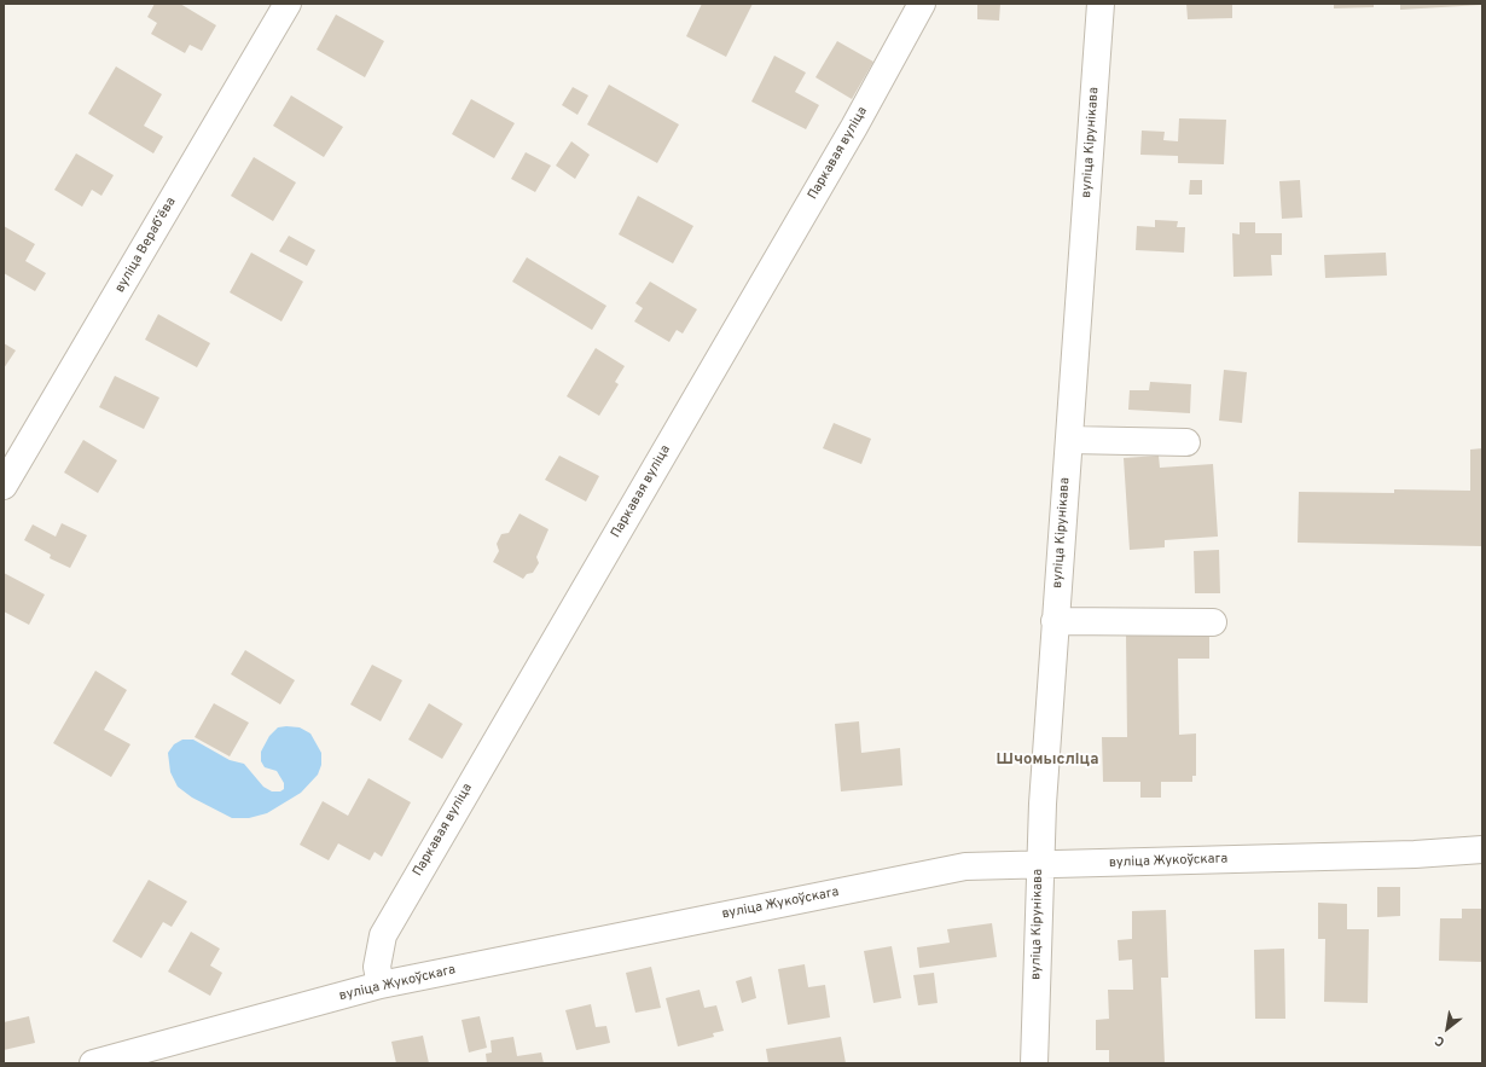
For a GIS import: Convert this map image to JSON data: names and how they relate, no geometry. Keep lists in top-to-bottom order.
{
  "streets": {
    "street": [
      "вуліца Кірунікава",
      "Паркавая вуліца",
      "вуліца Верабʼёва",
      "вуліца Жукоўскага"
    ]
  },
  "crossings": [
    ["вуліца Кірунікава", "вуліца Жукоўскага"],
    ["Паркавая вуліца", "вуліца Жукоўскага"]
  ],
  "districts": ["Шчомысліца"],
  "north": "bottom left"
}
